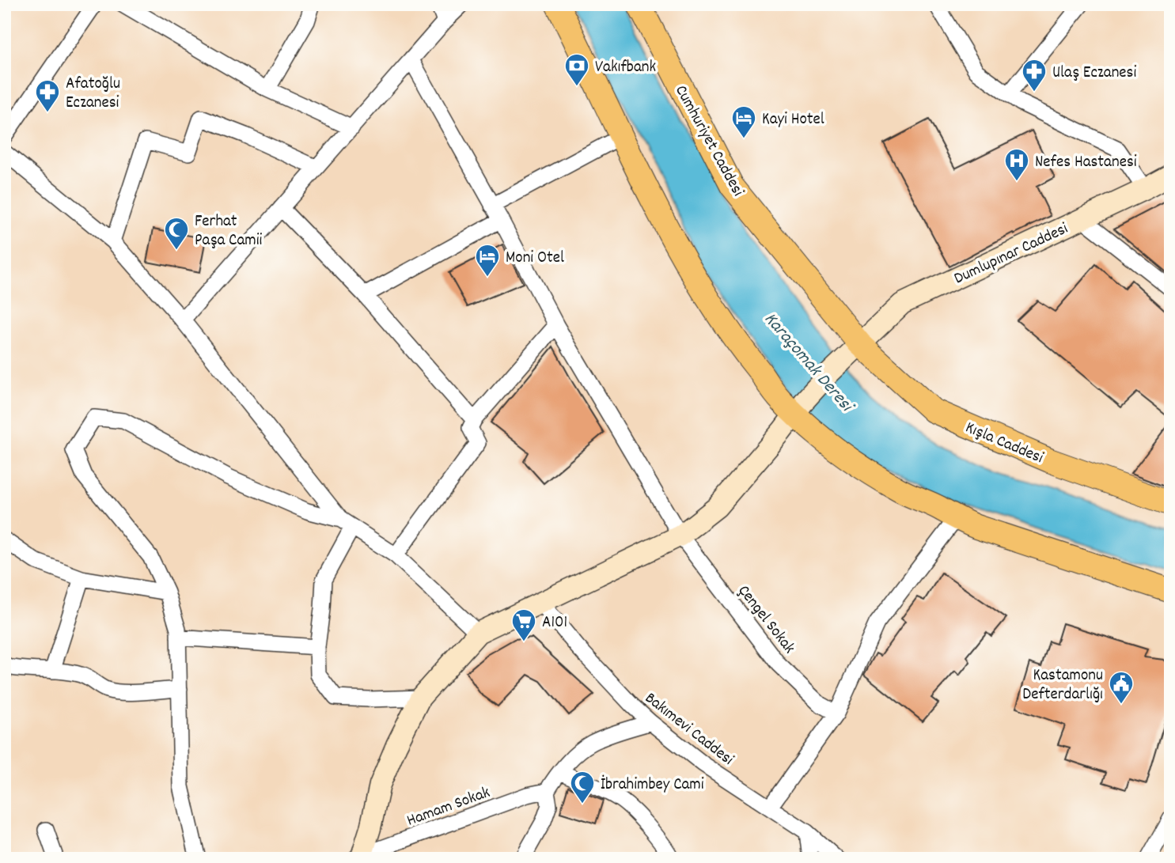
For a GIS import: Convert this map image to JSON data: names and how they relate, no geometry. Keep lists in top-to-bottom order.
{
  "streets": {
    "main road": ["Cumhuriyet Caddesi", "Dumlupınar Caddesi", "Kışla Caddesi"],
    "street": ["Çengel Sokak", "Bakımevi Caddesi", "Hamam Sokak"]
  },
  "crossings": [
    ["Cumhuriyet Caddesi", "Dumlupınar Caddesi"],
    ["Cumhuriyet Caddesi", "Kışla Caddesi"],
    ["Dumlupınar Caddesi", "Kışla Caddesi"],
    ["Dumlupınar Caddesi", "Çengel Sokak"],
    ["Dumlupınar Caddesi", "Bakımevi Caddesi"]
  ],
  "water": ["Karaçomak Deresi"],
  "places": {
    "bank": ["Vakıfbank"],
    "pharmacy": ["Ulaş Eczanesi", "Afatoğlu Eczanesi"],
    "hotel": ["Kayi Hotel", "Moni Otel"],
    "hospital": ["Nefes Hastanesi"],
    "mosque": ["Ferhat Paşa Camii", "İbrahimbey Cami"],
    "supermarket": ["A101"],
    "public building": ["Kastamonu Defterdarlığı"]
  }
}
